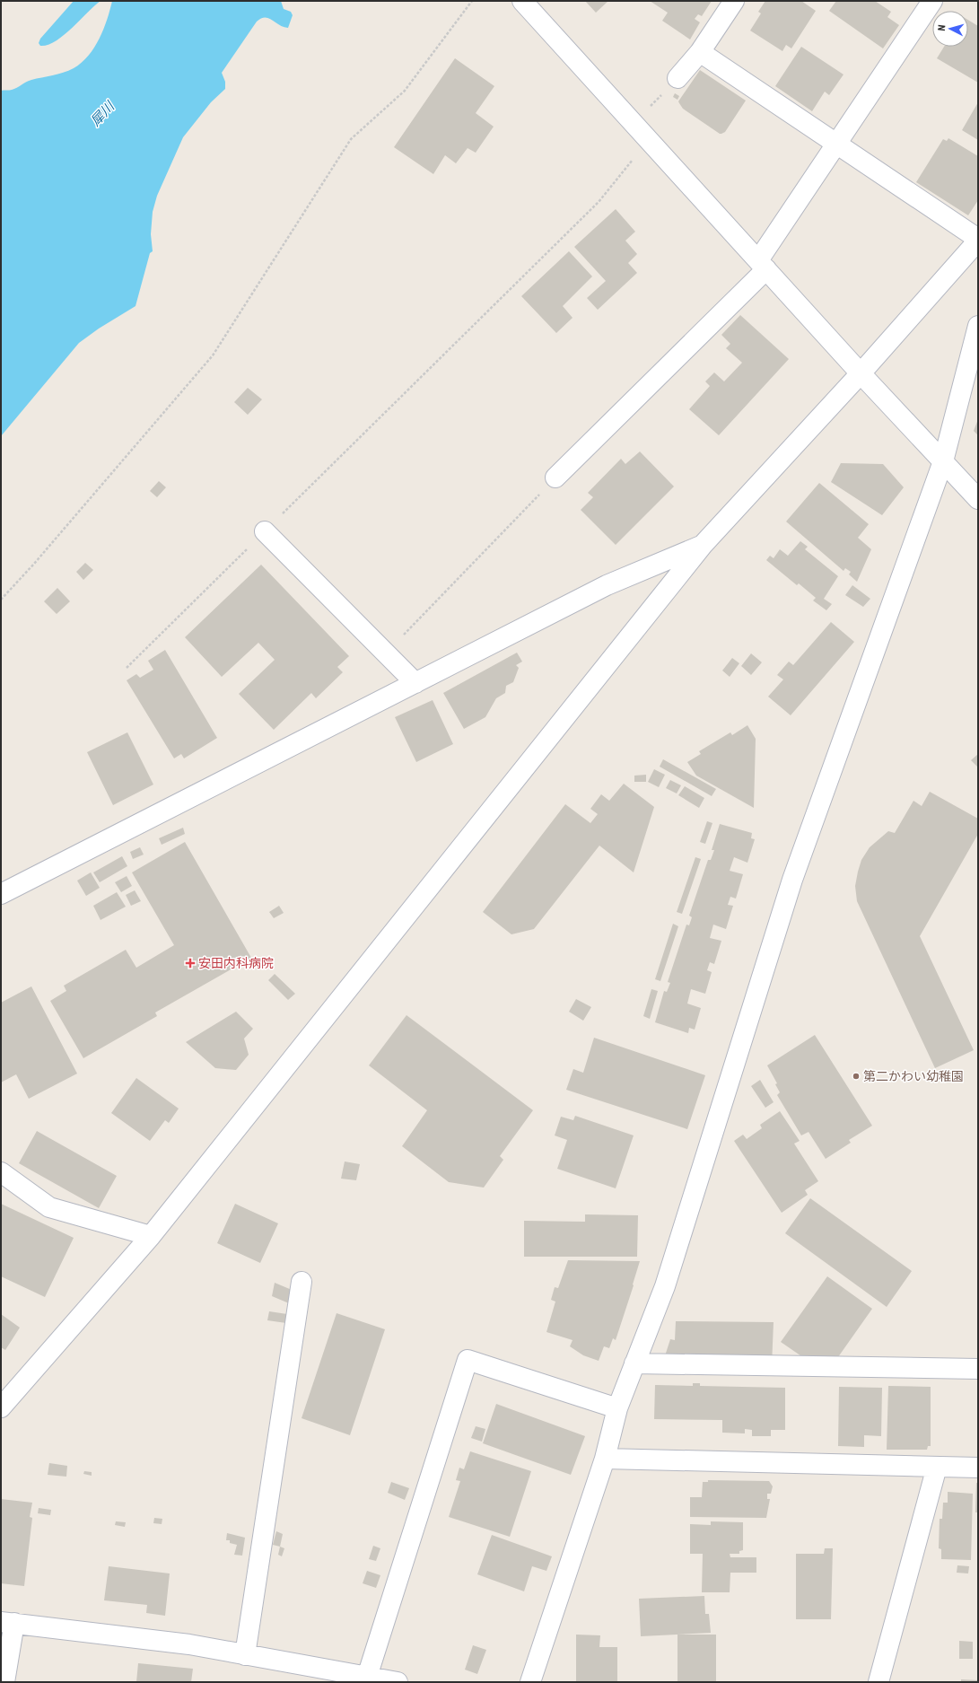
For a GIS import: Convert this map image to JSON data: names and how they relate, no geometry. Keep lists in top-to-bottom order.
{
  "water": ["犀川"],
  "places": {
    "health": ["安田内科病院"],
    "other": ["第二かわい幼稚園"]
  },
  "north": "left"
}
